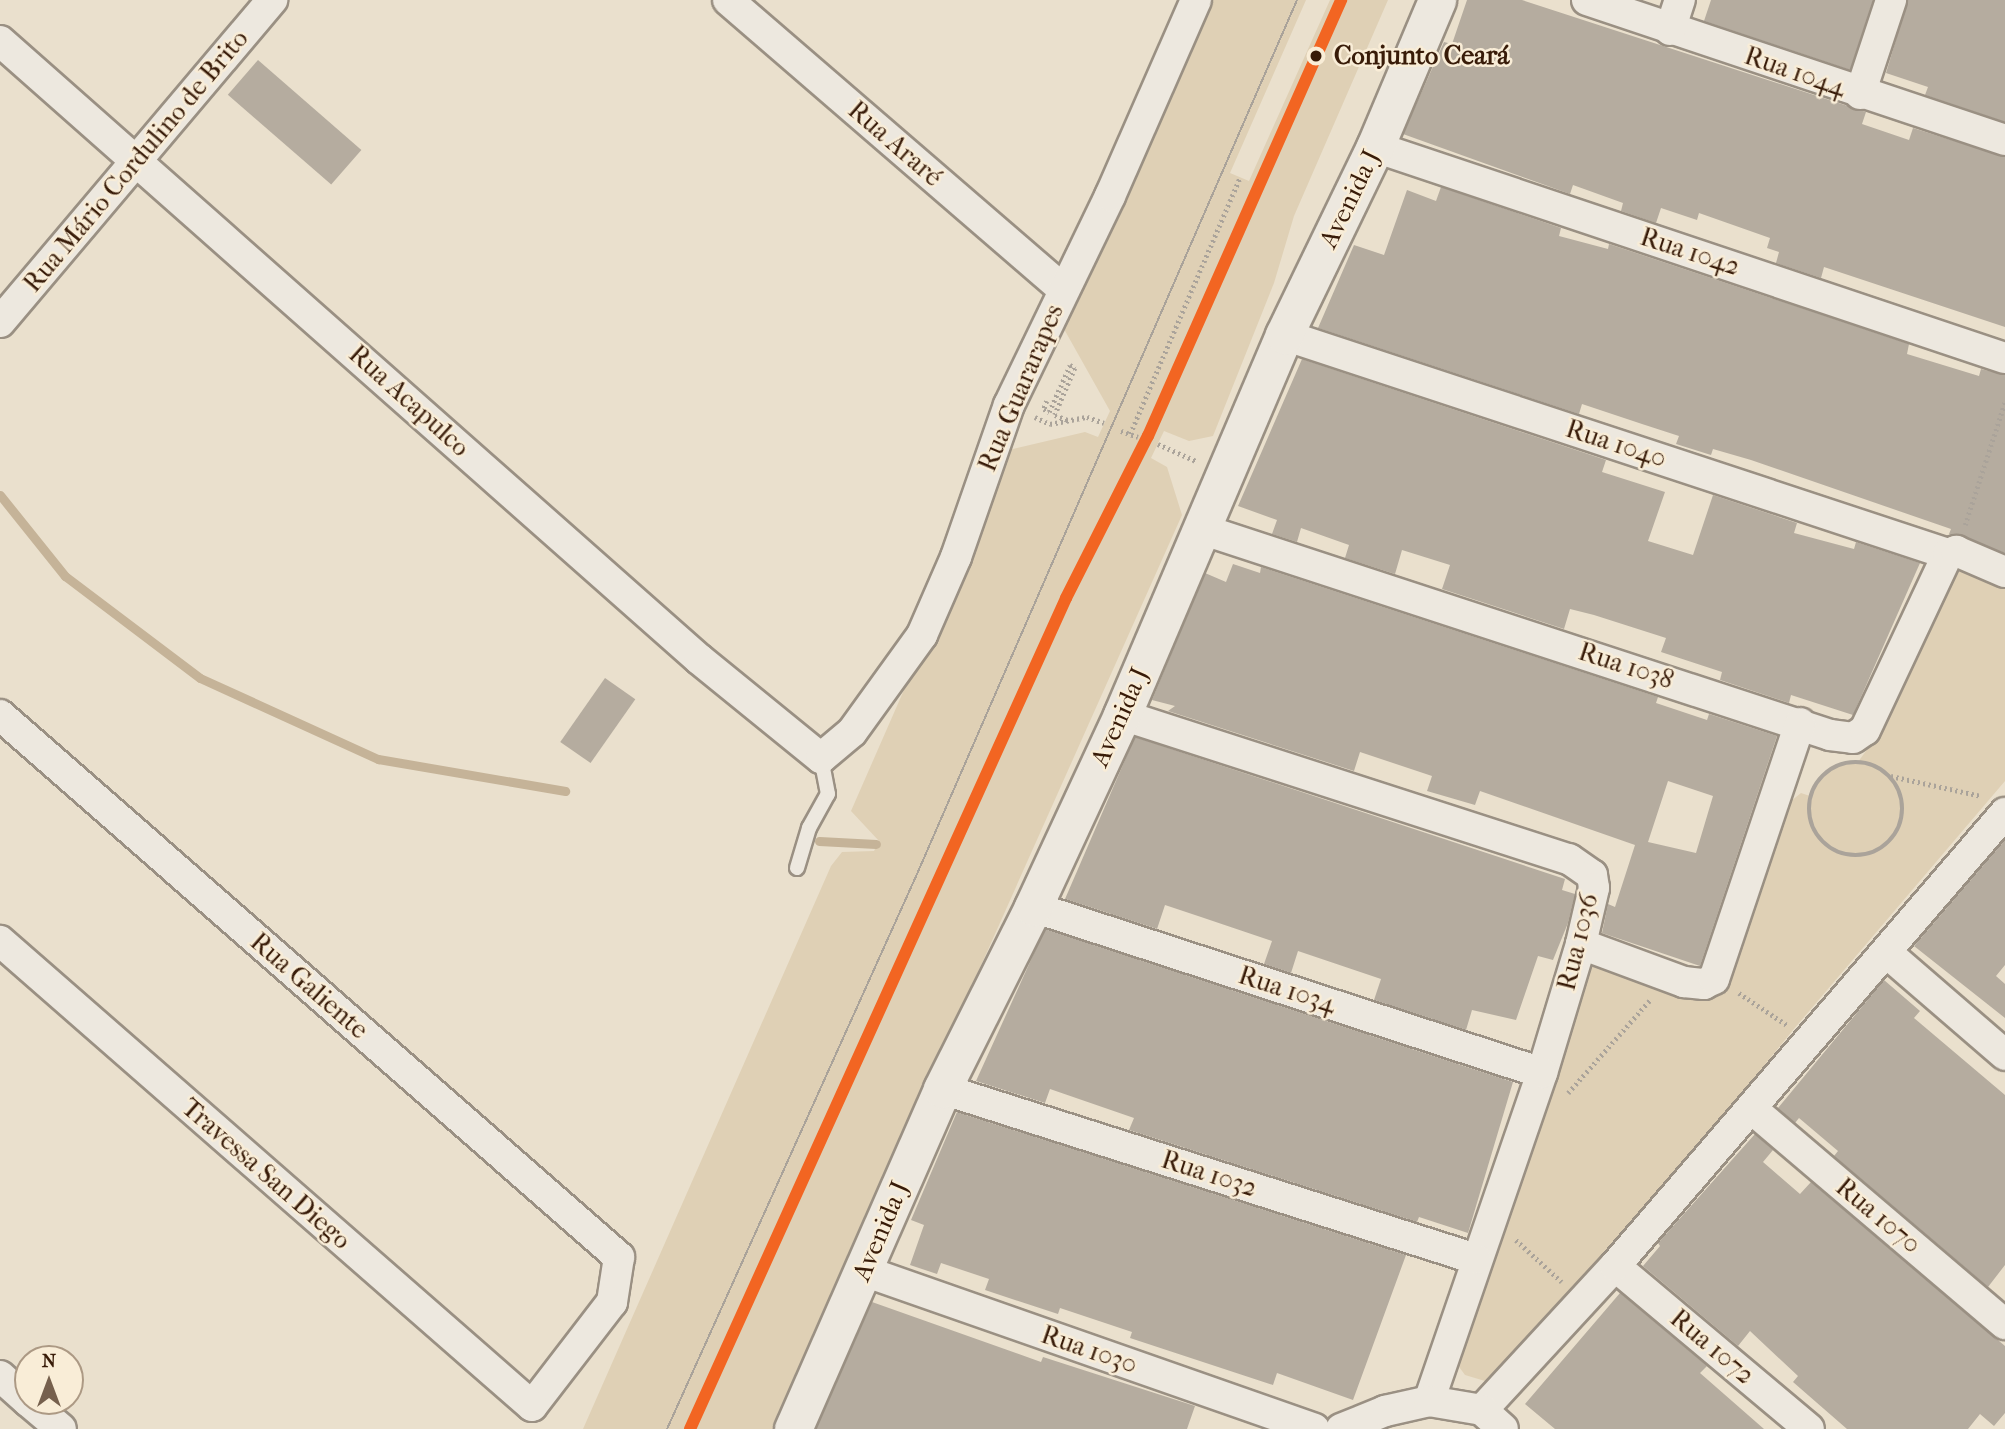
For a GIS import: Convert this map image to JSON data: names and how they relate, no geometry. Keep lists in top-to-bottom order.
{
  "streets": {
    "street": [
      "Rua 1044",
      "Rua Araré",
      "Rua Mário Cordulino de Brito",
      "Avenida J",
      "Rua 1042",
      "Rua Guararapes",
      "Rua Acapulco",
      "Rua 1040",
      "Rua 1038",
      "Rua 1036",
      "Rua Galiente",
      "Rua 1034",
      "Travessa San Diego",
      "Rua 1032",
      "Rua 1070",
      "Rua 1072",
      "Rua 1030"
    ]
  },
  "crossings": [
    ["Rua Araré", "Rua Guararapes"],
    ["Rua Mário Cordulino de Brito", "Rua Acapulco"],
    ["Avenida J", "Rua 1042"],
    ["Avenida J", "Rua 1040"],
    ["Avenida J", "Rua 1038"],
    ["Avenida J", "Rua 1036"],
    ["Avenida J", "Rua 1034"],
    ["Avenida J", "Rua 1032"],
    ["Avenida J", "Rua 1030"],
    ["Rua Guararapes", "Rua Acapulco"],
    ["Rua 1040", "Rua 1038"],
    ["Rua 1036", "Rua 1034"],
    ["Rua 1036", "Rua 1032"],
    ["Rua Galiente", "Travessa San Diego"]
  ],
  "places": ["Conjunto Ceará"],
  "north": "top"
}
